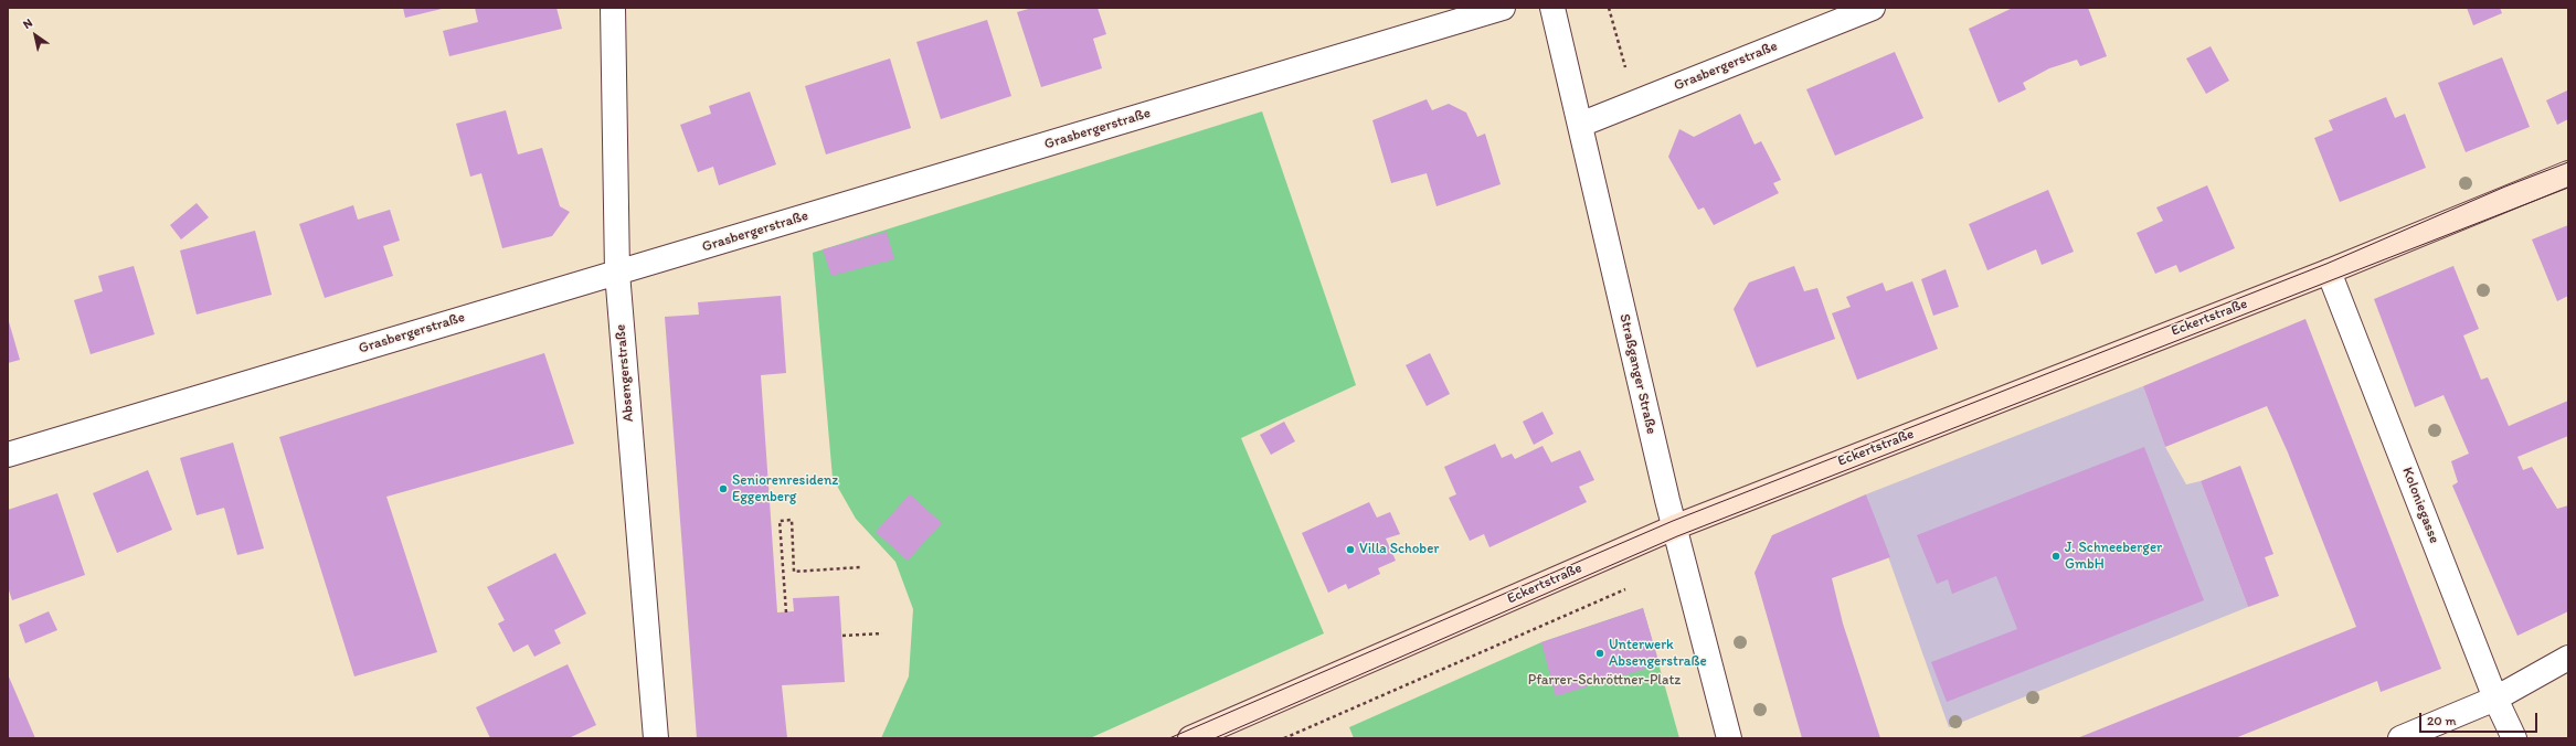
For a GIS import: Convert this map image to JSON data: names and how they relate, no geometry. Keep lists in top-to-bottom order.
{
  "streets": {
    "street": [
      "Grasbergerstraße",
      "Eckertstraße",
      "Absengerstraße",
      "Straßganger Straße",
      "Koloniegasse"
    ]
  },
  "crossings": [
    ["Grasbergerstraße", "Absengerstraße"],
    ["Grasbergerstraße", "Straßganger Straße"],
    ["Eckertstraße", "Straßganger Straße"],
    ["Eckertstraße", "Koloniegasse"]
  ],
  "parks": ["Pfarrer-Schröttner-Platz"],
  "places": [
    "Seniorenresidenz Eggenberg",
    "Villa Schober",
    "J. Schneeberger GmbH",
    "Unterwerk Absengerstraße"
  ],
  "scale_bar": "20 m",
  "north": "top left"
}
